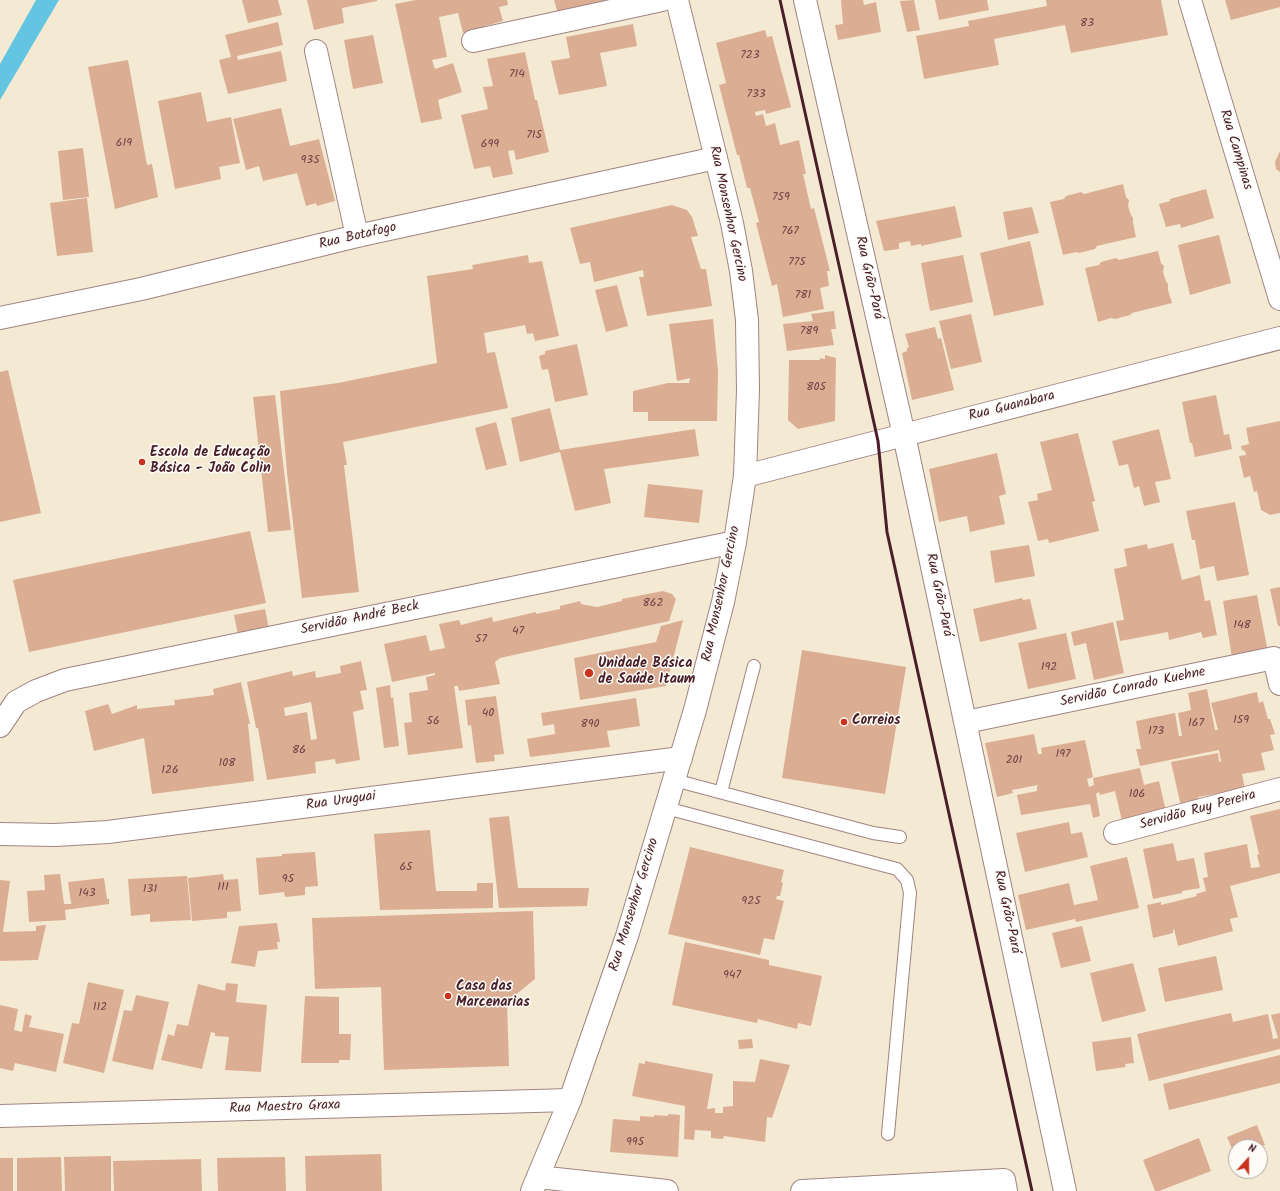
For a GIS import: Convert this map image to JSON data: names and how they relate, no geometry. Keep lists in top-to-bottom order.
{
  "streets": {
    "street": [
      "Rua Campinas",
      "Rua Monsenhor Gercino",
      "Rua Botafogo",
      "Rua Grão-Pará",
      "Rua Guanabara",
      "Servidão André Beck",
      "Servidão Conrado Kuehne",
      "Rua Uruguai",
      "Servidão Ruy Pereira",
      "Rua Maestro Graxa"
    ]
  },
  "crossings": [
    ["Rua Monsenhor Gercino", "Rua Botafogo"],
    ["Rua Monsenhor Gercino", "Rua Guanabara"],
    ["Rua Monsenhor Gercino", "Servidão André Beck"],
    ["Rua Monsenhor Gercino", "Rua Uruguai"],
    ["Rua Monsenhor Gercino", "Rua Maestro Graxa"],
    ["Rua Grão-Pará", "Rua Guanabara"],
    ["Rua Grão-Pará", "Servidão Conrado Kuehne"]
  ],
  "places": [
    "Escola de Educação Básica - João Colin",
    "Unidade Básica de Saúde Itaum",
    "Correios",
    "Casa das Marcenarias"
  ],
  "house_numbers": [
    "83",
    "723",
    "714",
    "733",
    "715",
    "619",
    "699",
    "935",
    "759",
    "767",
    "775",
    "781",
    "789",
    "805",
    "862",
    "148",
    "47",
    "57",
    "192",
    "40",
    "159",
    "56",
    "167",
    "890",
    "173",
    "86",
    "197",
    "201",
    "108",
    "126",
    "106",
    "65",
    "95",
    "111",
    "131",
    "143",
    "925",
    "947",
    "112",
    "995"
  ],
  "north": "top"
}
